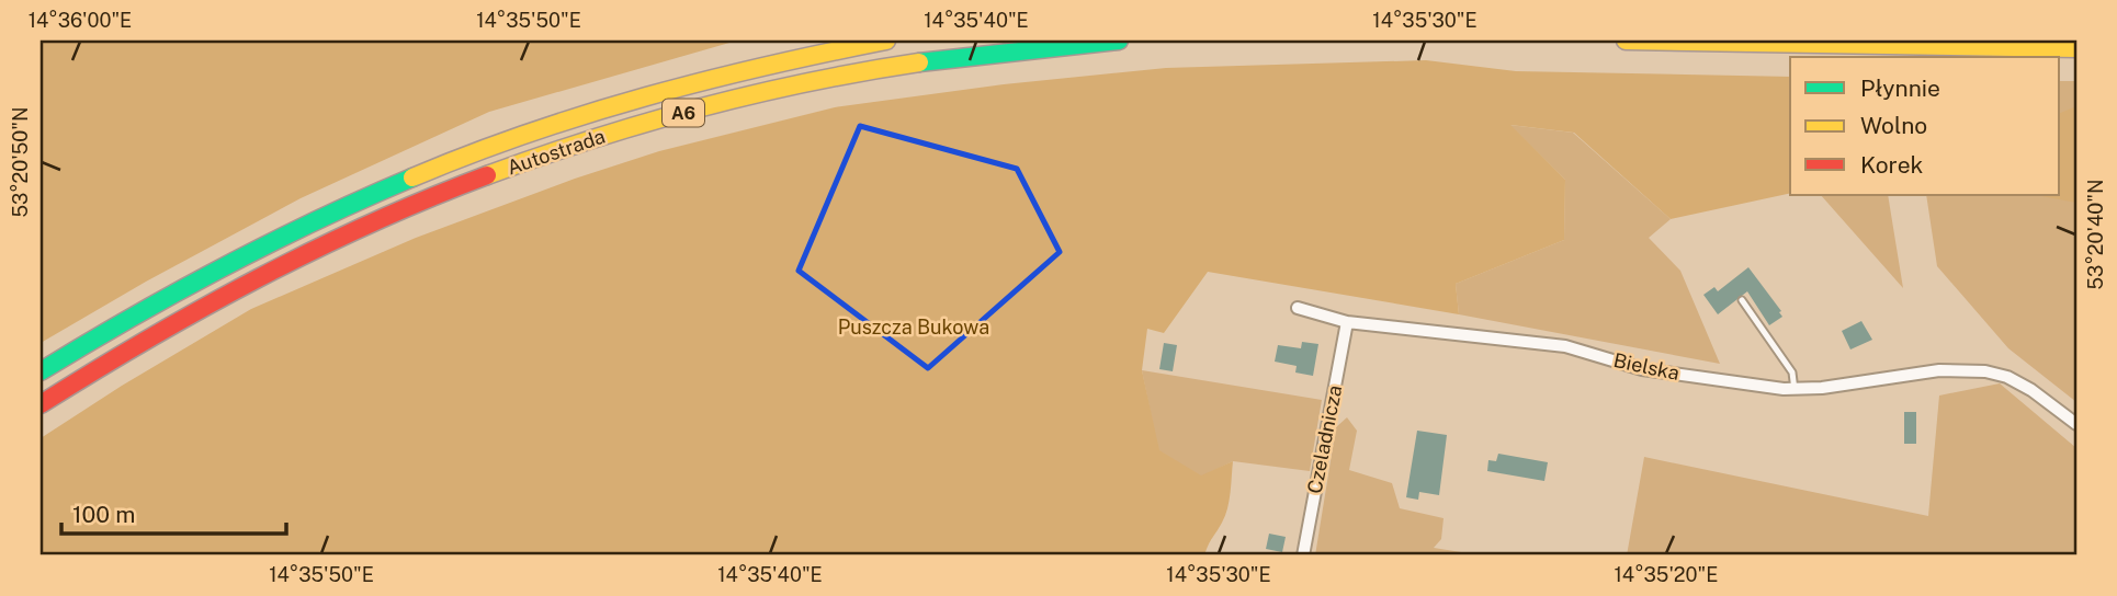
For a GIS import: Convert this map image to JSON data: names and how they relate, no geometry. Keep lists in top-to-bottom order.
{
  "streets": {
    "highway": ["A6", "Autostrada"],
    "street": ["Bielska", "Czeladnicza"]
  },
  "crossings": [
    ["Bielska", "Czeladnicza"]
  ],
  "parks": ["Puszcza Bukowa"],
  "legend": ["Płynnie", "Wolno", "Korek"],
  "scale_bar": "100 m",
  "coordinates": [
    "14°36'00\"E",
    "14°35'50\"E",
    "14°35'40\"E",
    "14°35'30\"E",
    "53°20'50\"N",
    "53°20'40\"N",
    "14°35'20\"E"
  ]
}
